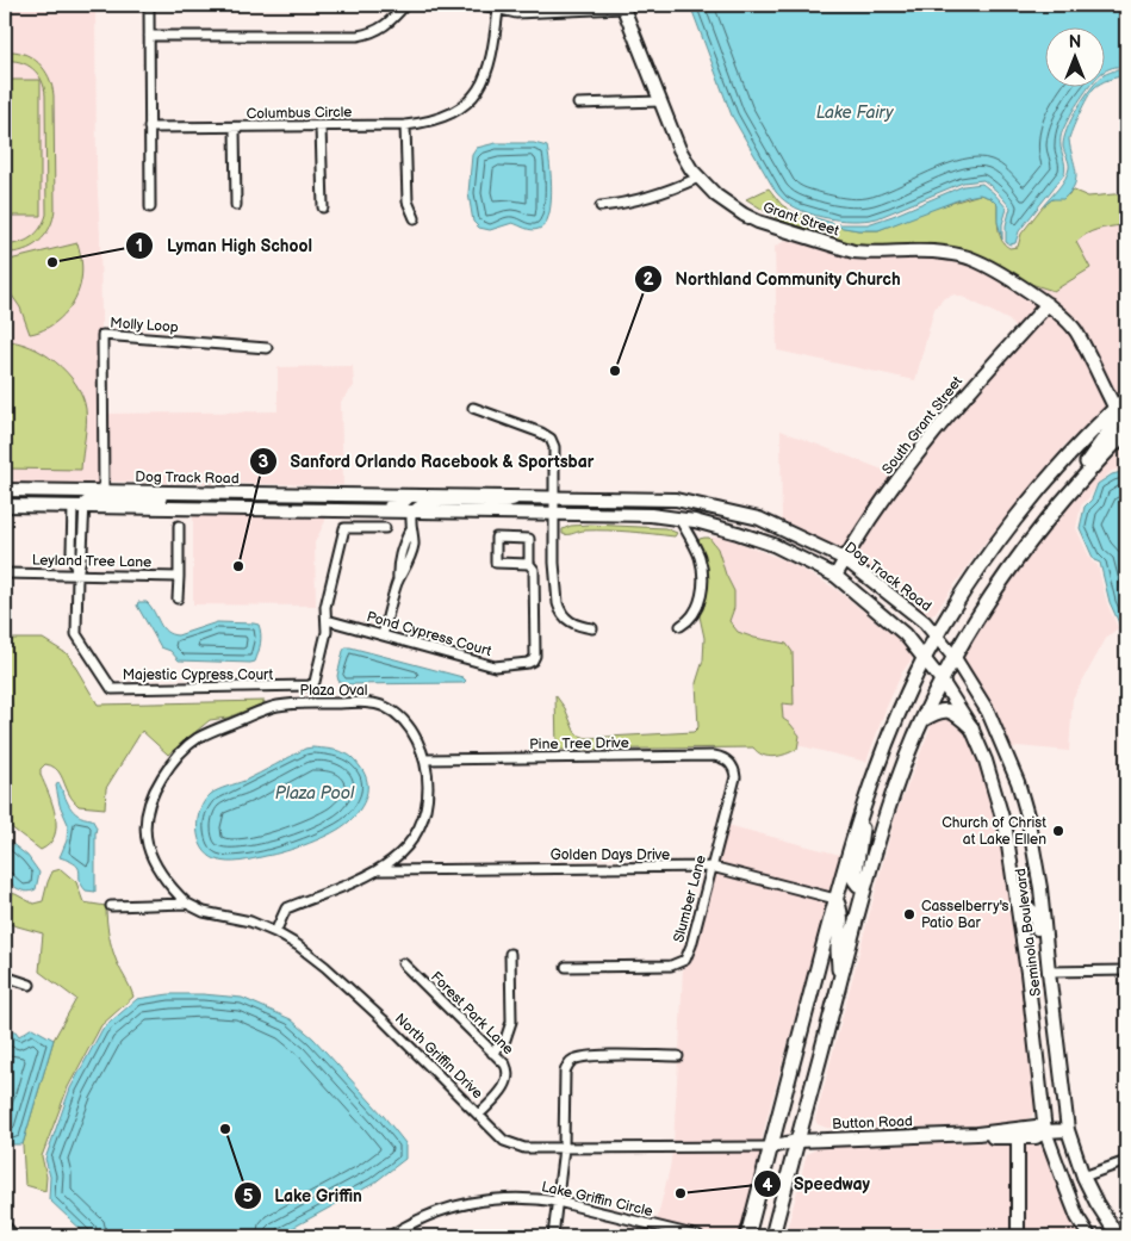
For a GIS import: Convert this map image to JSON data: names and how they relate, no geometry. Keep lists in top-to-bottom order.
{
  "streets": {
    "main road": [
      "Grant Street",
      "South Grant Street",
      "Dog Track Road",
      "Seminola Boulevard",
      "Button Road"
    ],
    "street": [
      "Columbus Circle",
      "Molly Loop",
      "Leyland Tree Lane",
      "Pond Cypress Court",
      "Majestic Cypress Court",
      "Plaza Oval",
      "Pine Tree Drive",
      "Golden Days Drive",
      "Slumber Lane",
      "Forest Park Lane",
      "North Griffin Drive",
      "Lake Griffin Circle"
    ]
  },
  "crossings": [
    ["Grant Street", "South Grant Street"],
    ["Molly Loop", "Dog Track Road"],
    ["South Grant Street", "Dog Track Road"],
    ["Dog Track Road", "Majestic Cypress Court"],
    ["Dog Track Road", "Seminola Boulevard"],
    ["Leyland Tree Lane", "Majestic Cypress Court"],
    ["Pond Cypress Court", "Majestic Cypress Court"],
    ["Plaza Oval", "Pine Tree Drive"],
    ["Plaza Oval", "Golden Days Drive"],
    ["Plaza Oval", "North Griffin Drive"],
    ["Pine Tree Drive", "Slumber Lane"],
    ["Golden Days Drive", "Slumber Lane"],
    ["Seminola Boulevard", "Button Road"],
    ["Forest Park Lane", "North Griffin Drive"],
    ["North Griffin Drive", "Button Road"]
  ],
  "water": ["Lake Fairy", "Plaza Pool"],
  "places": [
    "Lyman High School",
    "Northland Community Church",
    "Sanford Orlando Racebook & Sportsbar",
    "Church of Christ at Lake Ellen",
    "Casselberry's Patio Bar",
    "Lake Griffin",
    "Speedway"
  ],
  "north": "top"
}
